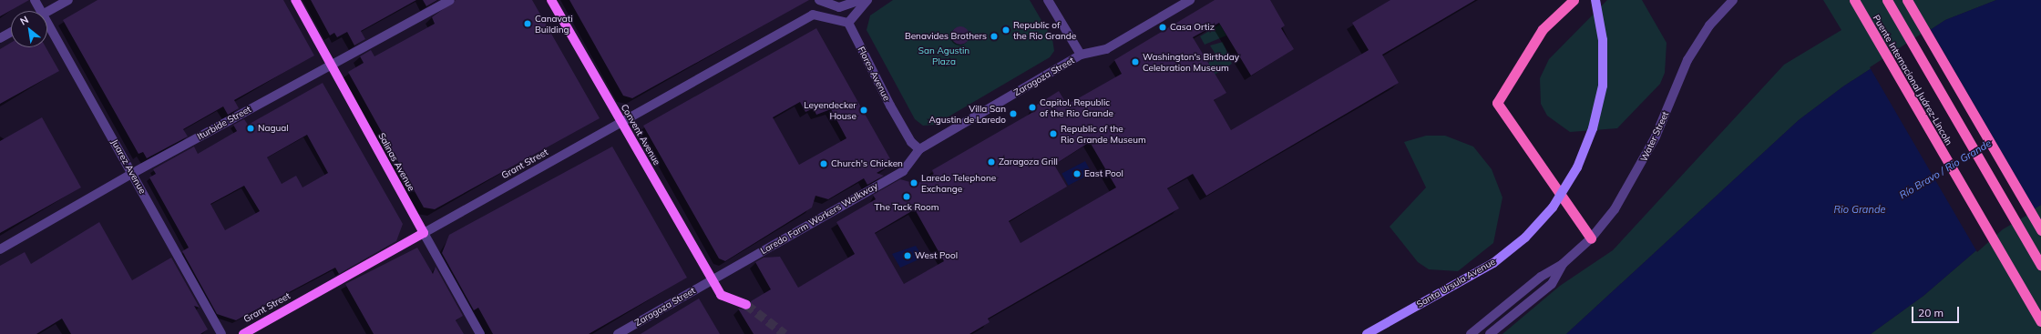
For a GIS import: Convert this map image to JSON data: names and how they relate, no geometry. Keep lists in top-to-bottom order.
{
  "streets": {
    "highway": ["Puente Internacional Juárez-Lincoln"],
    "main road": [
      "Convent Avenue",
      "Salinas Avenue",
      "Grant Street",
      "Santa Ursula Avenue"
    ],
    "street": [
      "Flores Avenue",
      "Zaragoza Street",
      "Iturbide Street",
      "Water Street",
      "Juarez Avenue",
      "Laredo Farm Workers Walkway"
    ]
  },
  "crossings": [
    ["Flores Avenue", "Zaragoza Street"],
    ["Flores Avenue", "Grant Street"],
    ["Flores Avenue", "Laredo Farm Workers Walkway"],
    ["Zaragoza Street", "Convent Avenue"],
    ["Zaragoza Street", "Laredo Farm Workers Walkway"],
    ["Iturbide Street", "Salinas Avenue"],
    ["Iturbide Street", "Juarez Avenue"],
    ["Convent Avenue", "Grant Street"],
    ["Convent Avenue", "Laredo Farm Workers Walkway"],
    ["Salinas Avenue", "Grant Street"]
  ],
  "water": ["Río Bravo / Rio Grande", "Rio Grande"],
  "parks": ["San Agustin Plaza"],
  "places": [
    "Canavati Building",
    "Casa Ortiz",
    "Republic of the Rio Grande",
    "Benavides Brothers",
    "Washington's Birthday Celebration Museum",
    "Capitol, Republic of the Rio Grande",
    "Leyendecker House",
    "Villa San Agustin de Laredo",
    "Nagual",
    "Republic of the Rio Grande Museum",
    "Zaragoza Grill",
    "Church's Chicken",
    "East Pool",
    "Laredo Telephone Exchange",
    "The Tack Room",
    "West Pool"
  ],
  "scale_bar": "20 m",
  "north": "top left"
}
